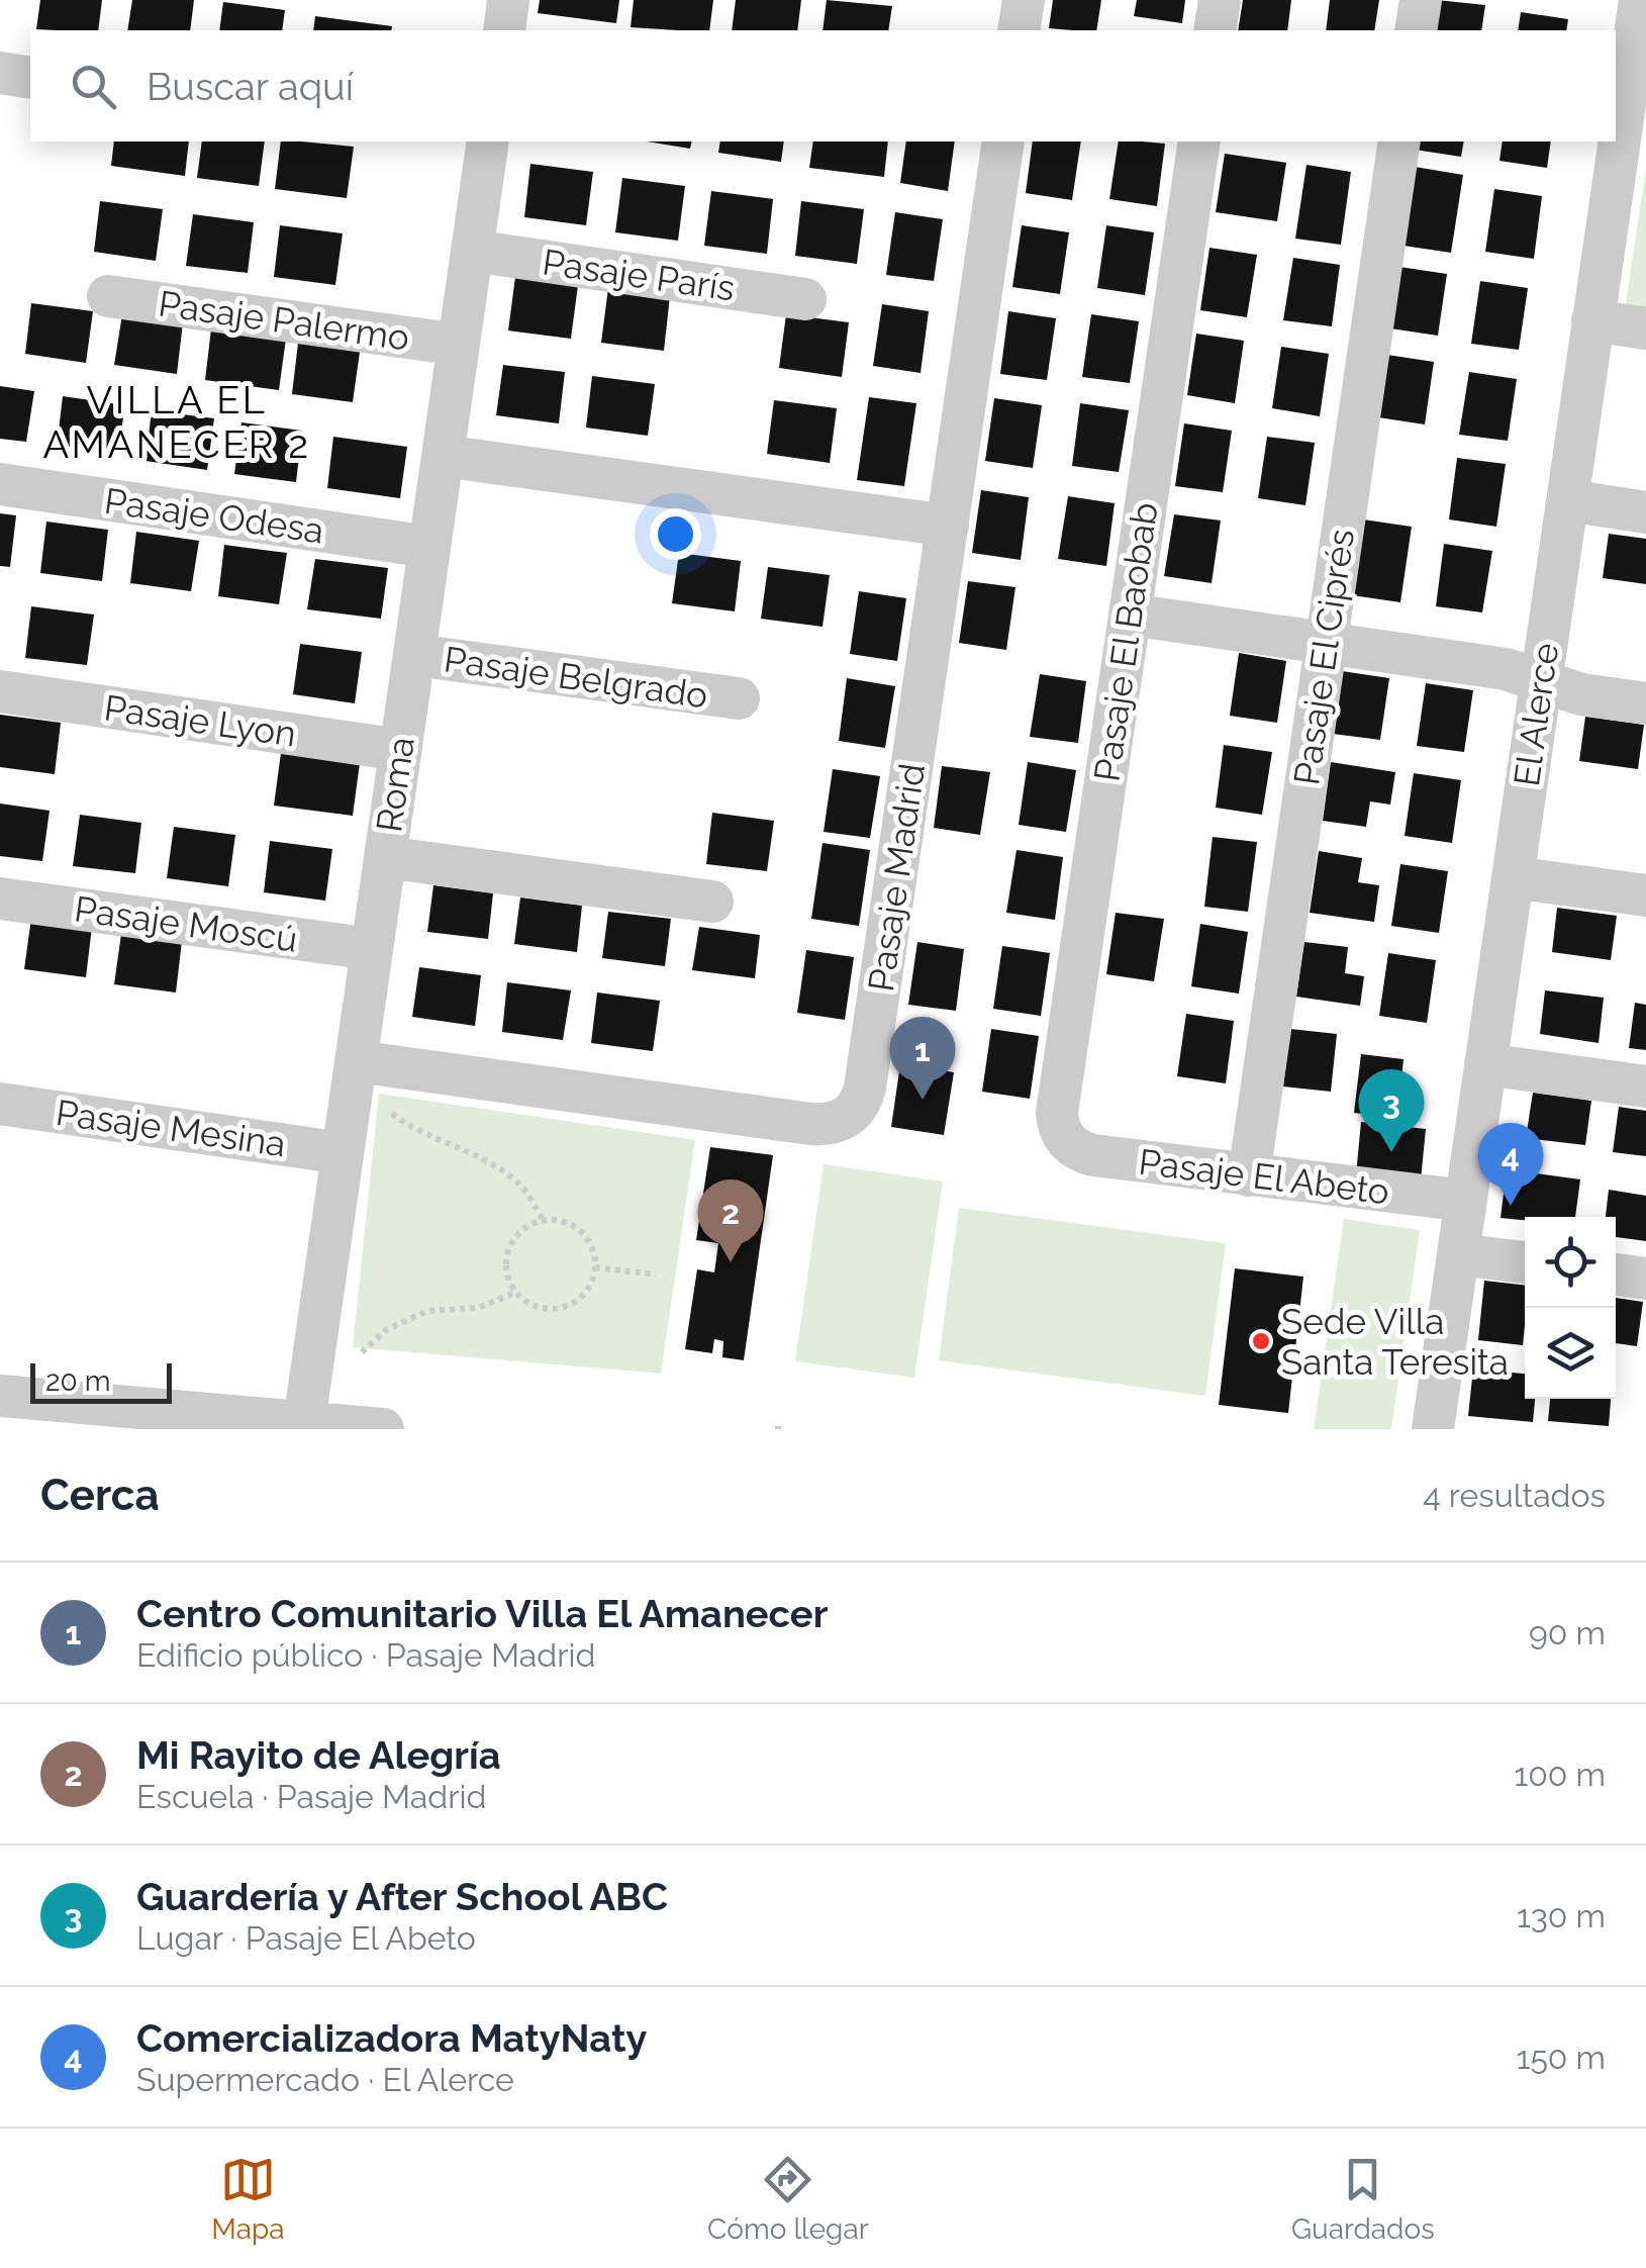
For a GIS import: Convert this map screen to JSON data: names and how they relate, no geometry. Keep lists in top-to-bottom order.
{
  "streets": {
    "street": [
      "Pasaje París",
      "Pasaje Palermo",
      "Pasaje Odesa",
      "Pasaje El Baobab",
      "Pasaje El Ciprés",
      "Pasaje Belgrado",
      "El Alerce",
      "Pasaje Lyon",
      "Roma",
      "Pasaje Madrid",
      "Pasaje Moscú",
      "Pasaje Mesina",
      "Pasaje El Abeto"
    ]
  },
  "crossings": [
    ["Pasaje París", "Roma"],
    ["Pasaje Palermo", "Roma"],
    ["Pasaje Odesa", "Roma"],
    ["Pasaje El Baobab", "Pasaje El Abeto"],
    ["Pasaje El Ciprés", "Pasaje El Abeto"],
    ["Pasaje Belgrado", "Roma"],
    ["El Alerce", "Pasaje El Abeto"],
    ["Pasaje Lyon", "Roma"],
    ["Roma", "Pasaje Madrid"],
    ["Roma", "Pasaje Moscú"],
    ["Roma", "Pasaje Mesina"]
  ],
  "districts": ["VILLA EL AMANECER 2"],
  "places": ["Sede Villa Santa Teresita"],
  "scale_bar": "20 m",
  "page": {
    "search": "Buscar aquí",
    "pins": [
      "1",
      "3",
      "4",
      "2"
    ],
    "scale": "20 m",
    "heading": ["Cerca", "4 resultados"],
    "list": [
      {
        "mark": "1",
        "name": "Centro Comunitario Villa El Amanecer",
        "note": "Edificio público · Pasaje Madrid",
        "value": "90 m"
      },
      {
        "mark": "2",
        "name": "Mi Rayito de Alegría",
        "note": "Escuela · Pasaje Madrid",
        "value": "100 m"
      },
      {
        "mark": "3",
        "name": "Guardería y After School ABC",
        "note": "Lugar · Pasaje El Abeto",
        "value": "130 m"
      },
      {
        "mark": "4",
        "name": "Comercializadora MatyNaty",
        "note": "Supermercado · El Alerce",
        "value": "150 m"
      }
    ],
    "nav": ["Mapa", "Cómo llegar", "Guardados"]
  }
}
